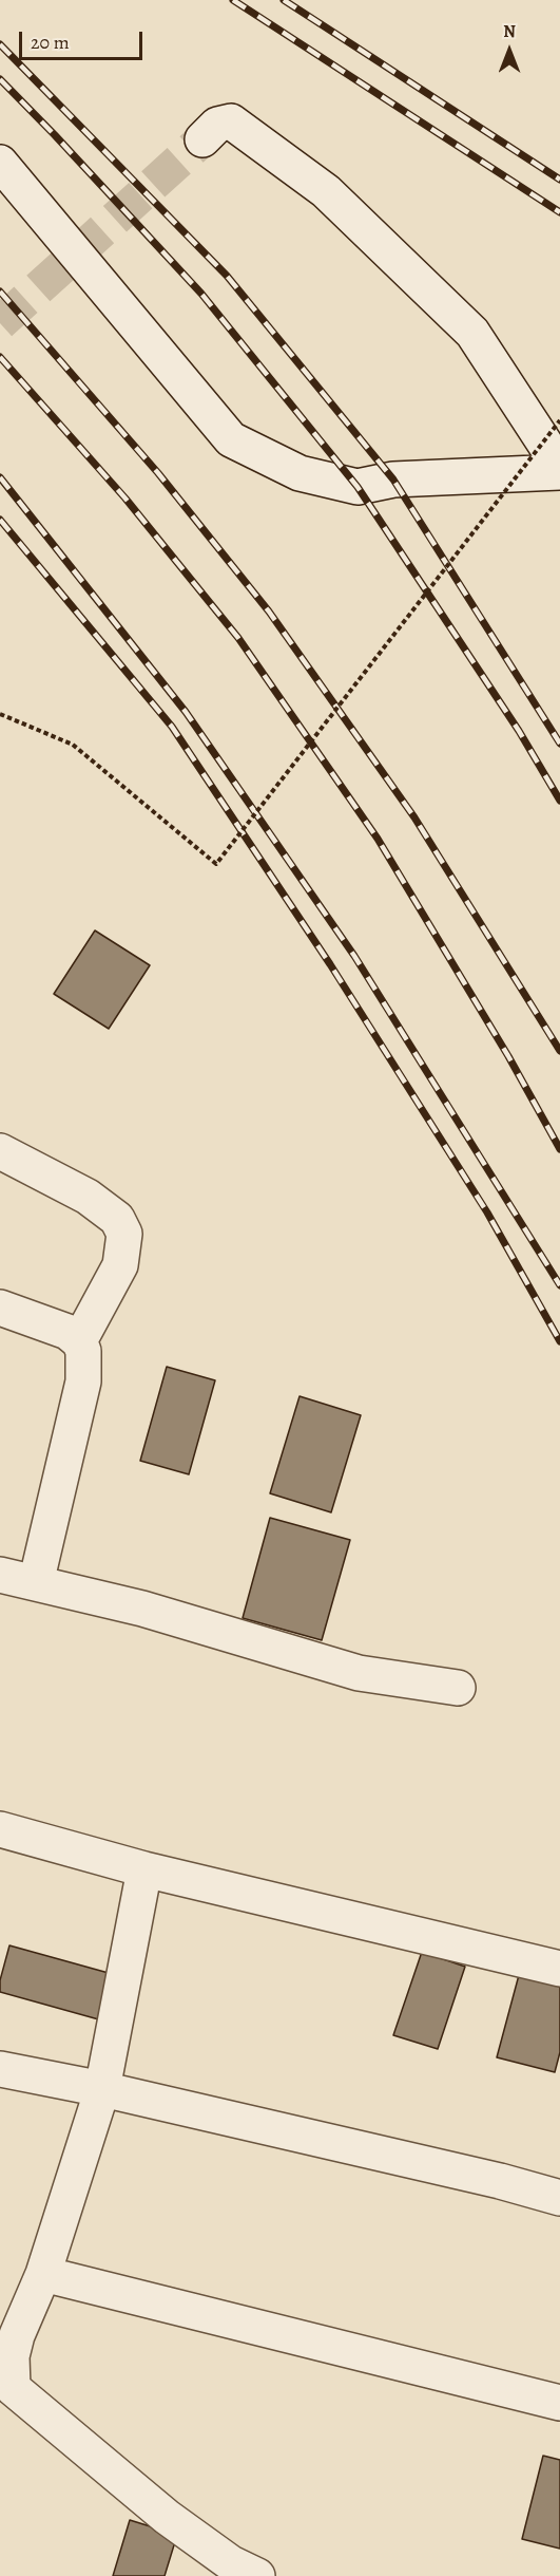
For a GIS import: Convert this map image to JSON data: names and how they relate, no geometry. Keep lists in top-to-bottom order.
{
  "scale_bar": "20 m",
  "north": "top"
}
